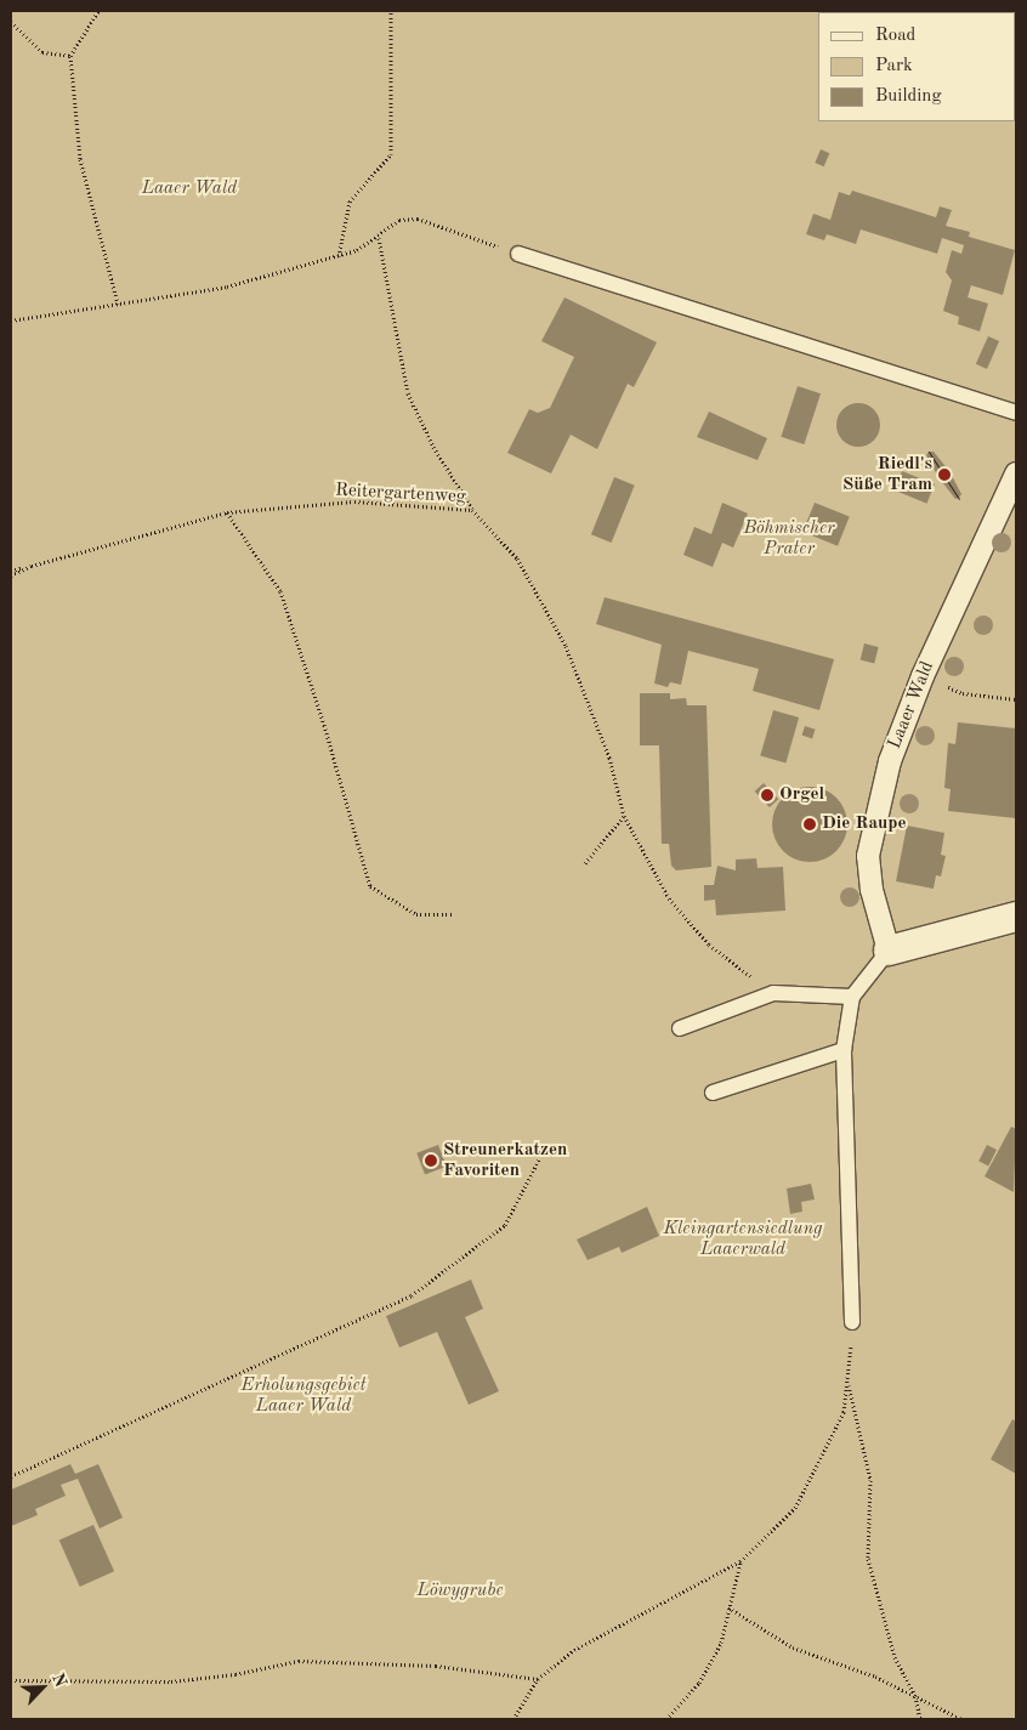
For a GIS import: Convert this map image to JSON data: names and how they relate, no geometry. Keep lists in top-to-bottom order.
{
  "streets": {
    "street": ["Laaer Wald"],
    "path": ["Reitergartenweg"]
  },
  "parks": [
    "Laaer Wald",
    "Böhmischer Prater",
    "Kleingartensiedlung Laaerwald",
    "Erholungsgebiet Laaer Wald",
    "Löwygrube"
  ],
  "places": [
    "Riedl's Süße Tram",
    "Orgel",
    "Die Raupe",
    "Streunerkatzen Favoriten"
  ],
  "legend": ["Road", "Park", "Building"],
  "north": "top right"
}
